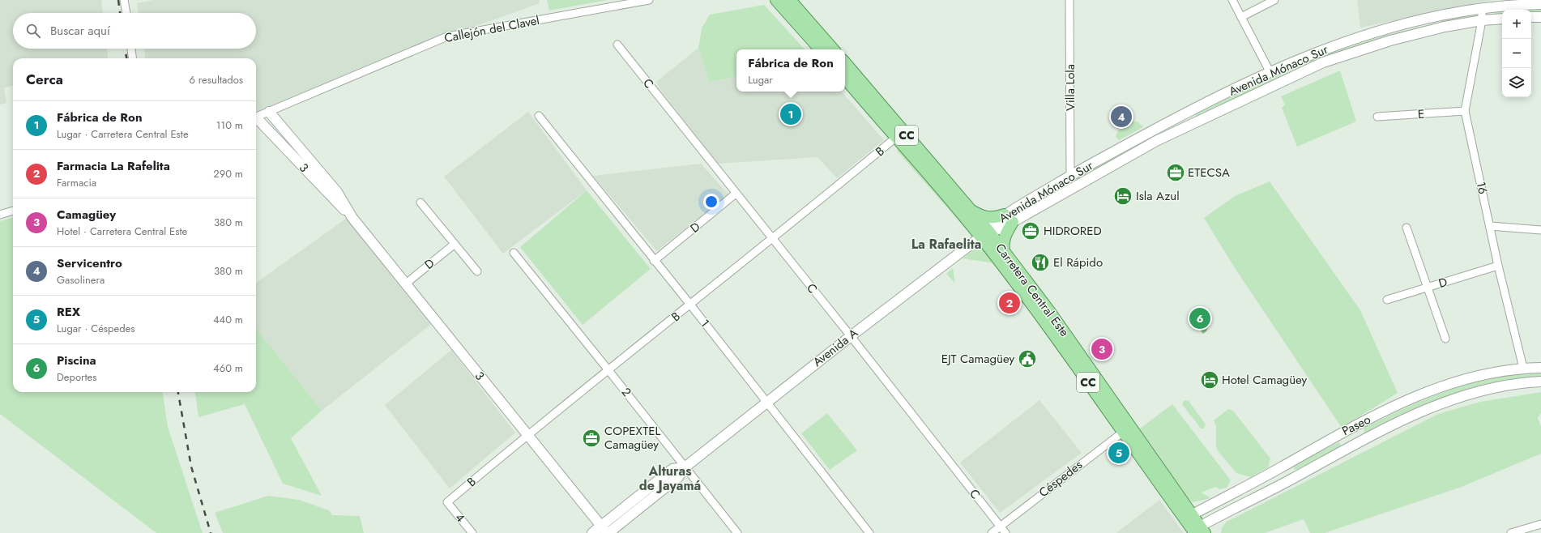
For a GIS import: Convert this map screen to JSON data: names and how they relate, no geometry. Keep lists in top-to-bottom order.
{
  "streets": {
    "main road": [
      "Avenida Mónaco Sur",
      "CC",
      "3",
      "Carretera Central Este",
      "Avenida A",
      "Paseo"
    ],
    "street": [
      "Callejón del Clavel",
      "C",
      "Villa Lola",
      "E",
      "B",
      "16",
      "D",
      "1",
      "2",
      "Céspedes",
      "4"
    ]
  },
  "crossings": [
    ["Callejón del Clavel", "3"],
    ["Avenida Mónaco Sur", "Villa Lola"],
    ["Avenida Mónaco Sur", "16"],
    ["Avenida Mónaco Sur", "Carretera Central Este"],
    ["Avenida Mónaco Sur", "Avenida A"],
    ["C", "B"],
    ["C", "D"],
    ["C", "Avenida A"],
    ["C", "Céspedes"],
    ["E", "16"],
    ["B", "3"],
    ["B", "Carretera Central Este"],
    ["B", "1"],
    ["B", "2"],
    ["B", "4"],
    ["3", "D"],
    ["3", "Avenida A"],
    ["16", "D"],
    ["16", "Paseo"],
    ["D", "1"],
    ["Carretera Central Este", "Avenida A"],
    ["Carretera Central Este", "Paseo"],
    ["Carretera Central Este", "Céspedes"],
    ["1", "Avenida A"],
    ["Avenida A", "2"]
  ],
  "districts": ["La Rafaelita", "Alturas de Jayamá"],
  "places": {
    "office": ["ETECSA", "HIDRORED", "COPEXTEL Camagüey"],
    "hotel": ["Isla Azul", "Hotel Camagüey"],
    "restaurant": ["El Rápido"],
    "public building": ["EJT Camagüey"]
  },
  "page": {
    "map_buttons": ["+", "−"],
    "search": "Buscar aquí",
    "popup": ["Fábrica de Ron", "Lugar"],
    "heading": ["Cerca", "6 resultados"],
    "list": [
      {
        "mark": "1",
        "name": "Fábrica de Ron",
        "note": "Lugar · Carretera Central Este",
        "value": "110 m"
      },
      {
        "mark": "2",
        "name": "Farmacia La Rafelita",
        "note": "Farmacia",
        "value": "290 m"
      },
      {
        "mark": "3",
        "name": "Camagüey",
        "note": "Hotel · Carretera Central Este",
        "value": "380 m"
      },
      {
        "mark": "4",
        "name": "Servicentro",
        "note": "Gasolinera",
        "value": "380 m"
      },
      {
        "mark": "5",
        "name": "REX",
        "note": "Lugar · Céspedes",
        "value": "440 m"
      },
      {
        "mark": "6",
        "name": "Piscina",
        "note": "Deportes",
        "value": "460 m"
      }
    ],
    "pins": [
      "1",
      "4",
      "2",
      "6",
      "3",
      "5"
    ]
  }
}
